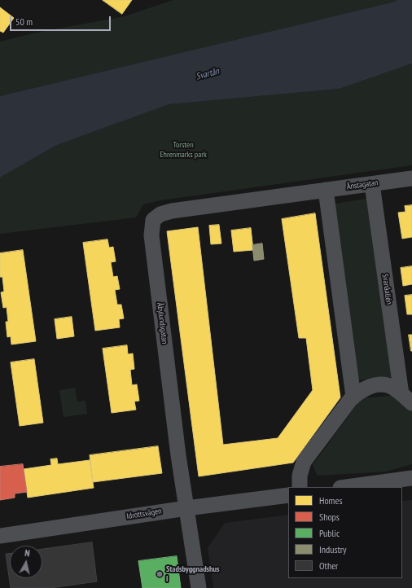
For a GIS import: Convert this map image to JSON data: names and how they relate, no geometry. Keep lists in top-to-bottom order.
{
  "streets": {
    "street": [
      "Ånstagatan",
      "Svanåallén",
      "Åbylundsgatan",
      "Idrottsvägen"
    ]
  },
  "crossings": [
    ["Ånstagatan", "Svanåallén"],
    ["Ånstagatan", "Åbylundsgatan"],
    ["Åbylundsgatan", "Idrottsvägen"]
  ],
  "water": ["Svartån"],
  "parks": ["Torsten Ehrenmarks park"],
  "places": ["Stadsbyggnadshus I"],
  "legend": [
    "Homes",
    "Shops",
    "Public",
    "Industry",
    "Other"
  ],
  "scale_bar": "50 m",
  "north": "top"
}
